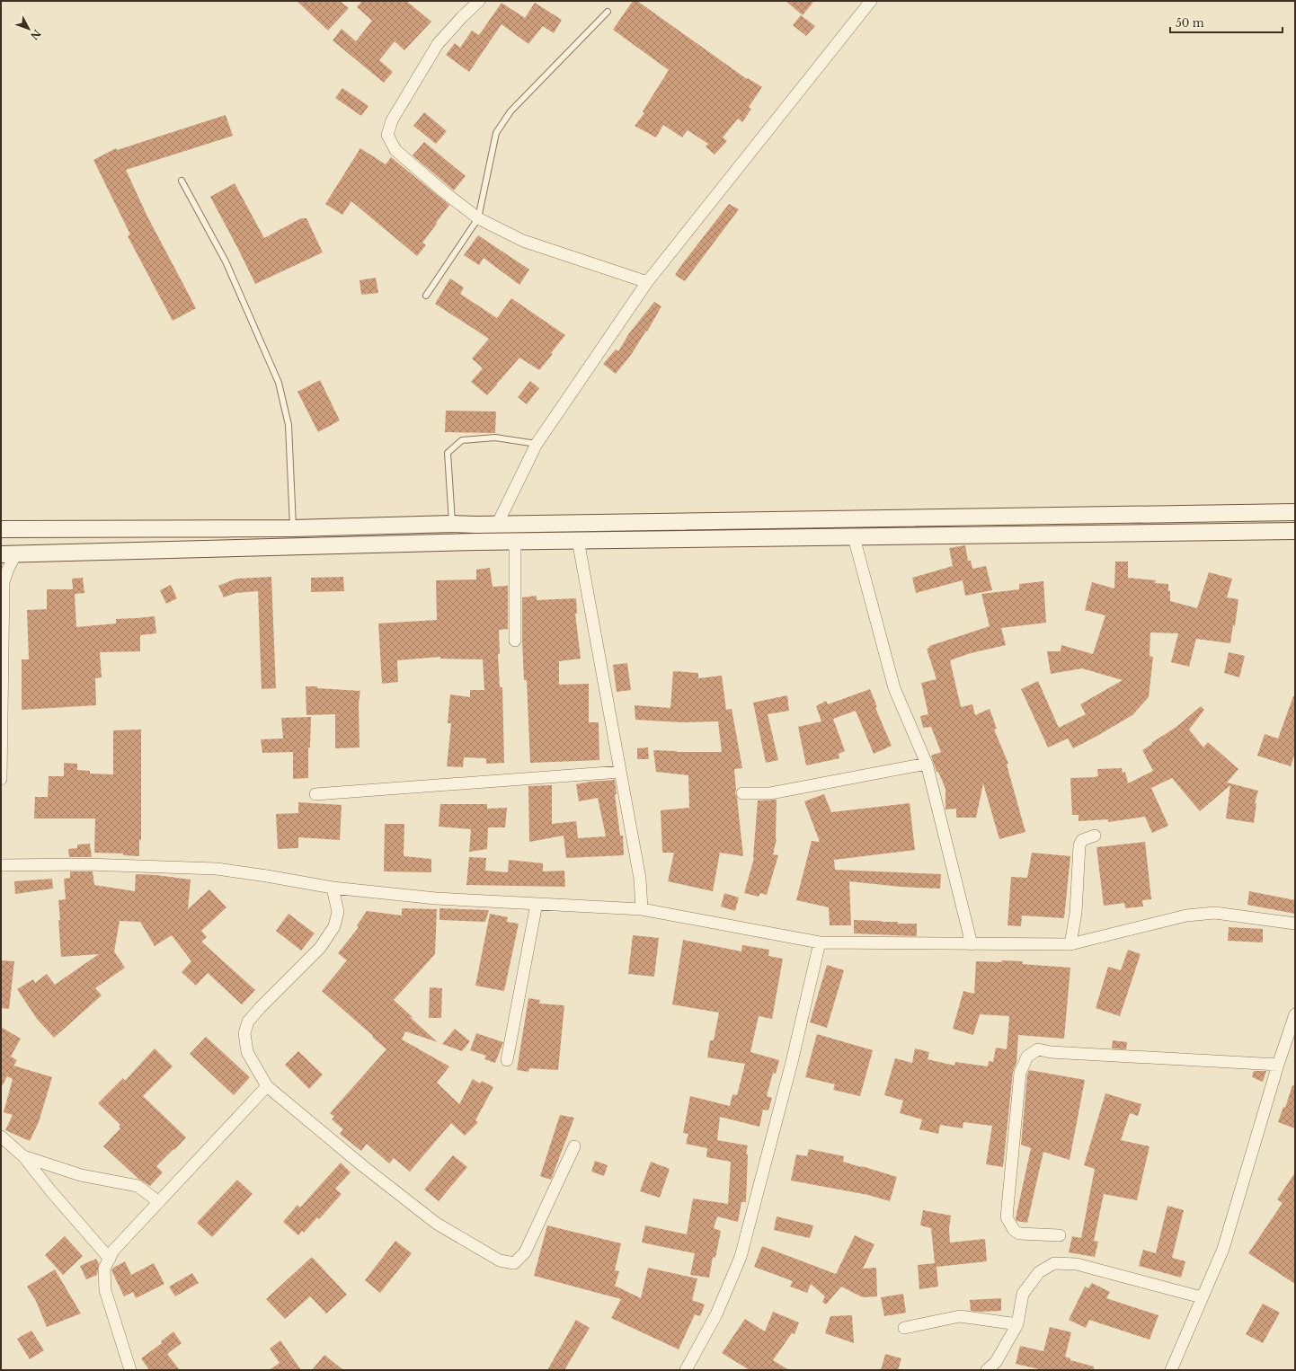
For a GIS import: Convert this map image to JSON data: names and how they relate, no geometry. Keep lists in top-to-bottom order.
{
  "scale_bar": "50 m",
  "north": "bottom right"
}
